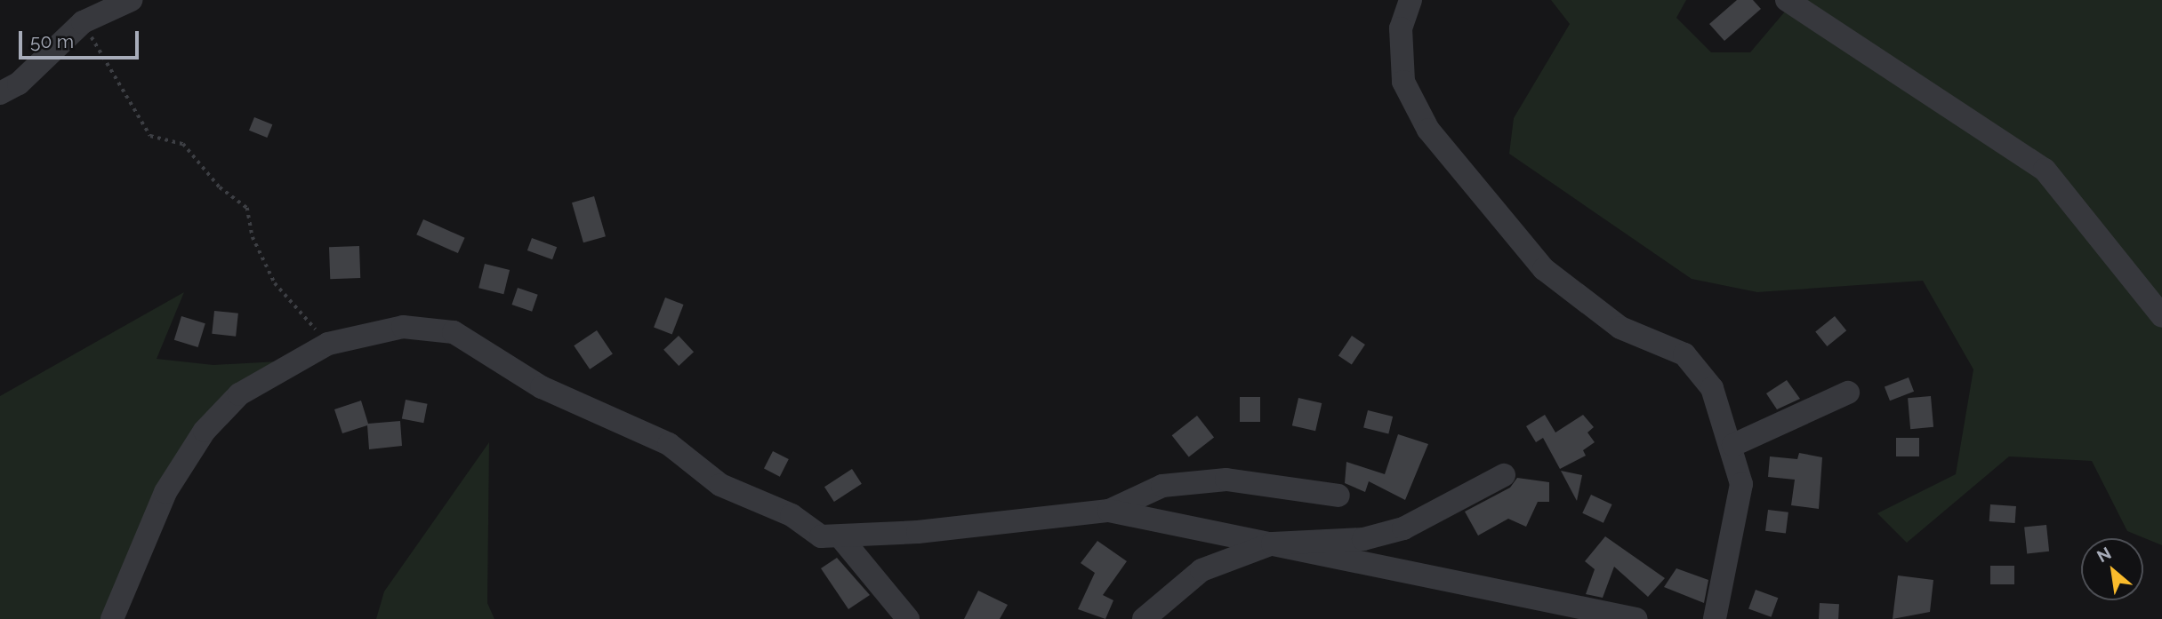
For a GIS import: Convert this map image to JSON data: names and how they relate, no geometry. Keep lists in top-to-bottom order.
{
  "scale_bar": "50 m",
  "north": "top left"
}
